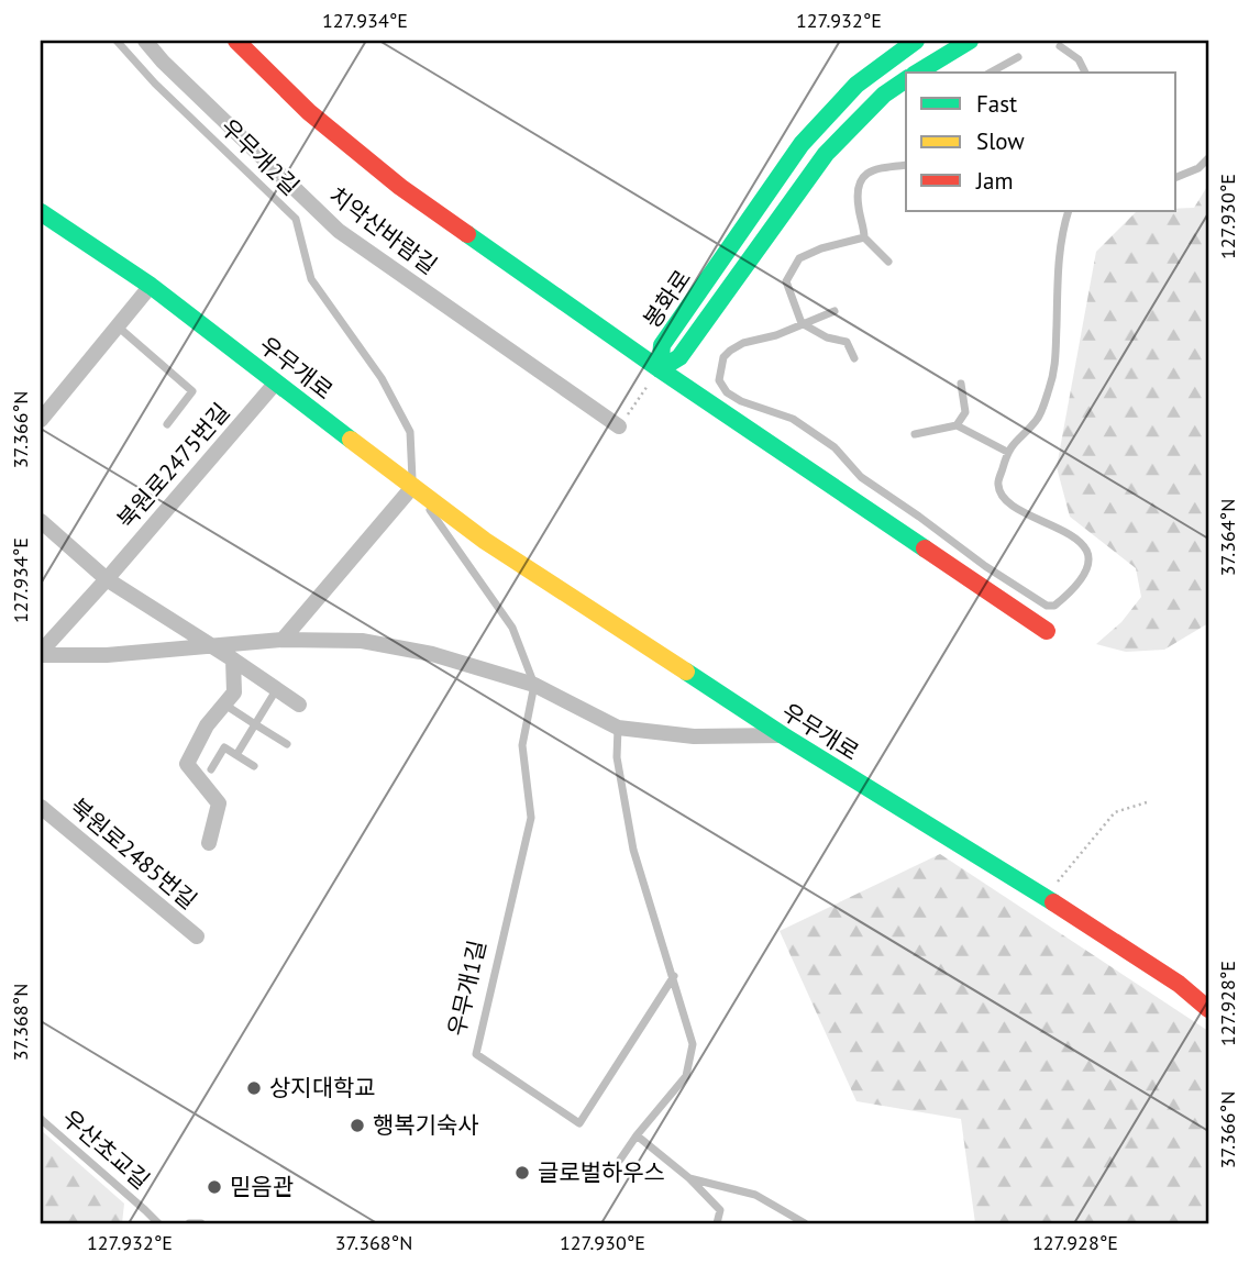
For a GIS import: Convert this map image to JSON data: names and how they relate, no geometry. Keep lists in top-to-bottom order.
{
  "streets": {
    "street": [
      "치악산바람길",
      "봉화로",
      "우무개로",
      "북원로2475번길",
      "북원로2485번길"
    ],
    "lane": ["우무개2길", "우무개1길", "우산초교길"]
  },
  "crossings": [
    ["우무개2길", "우무개로"],
    ["우무개로", "북원로2475번길"]
  ],
  "places": [
    "상지대학교",
    "행복기숙사",
    "글로벌하우스",
    "믿음관"
  ],
  "legend": ["Fast", "Slow", "Jam"],
  "coordinates": [
    "127.934°E",
    "127.932°E",
    "127.930°E",
    "37.366°N",
    "37.364°N",
    "127.928°E",
    "37.368°N"
  ]
}
